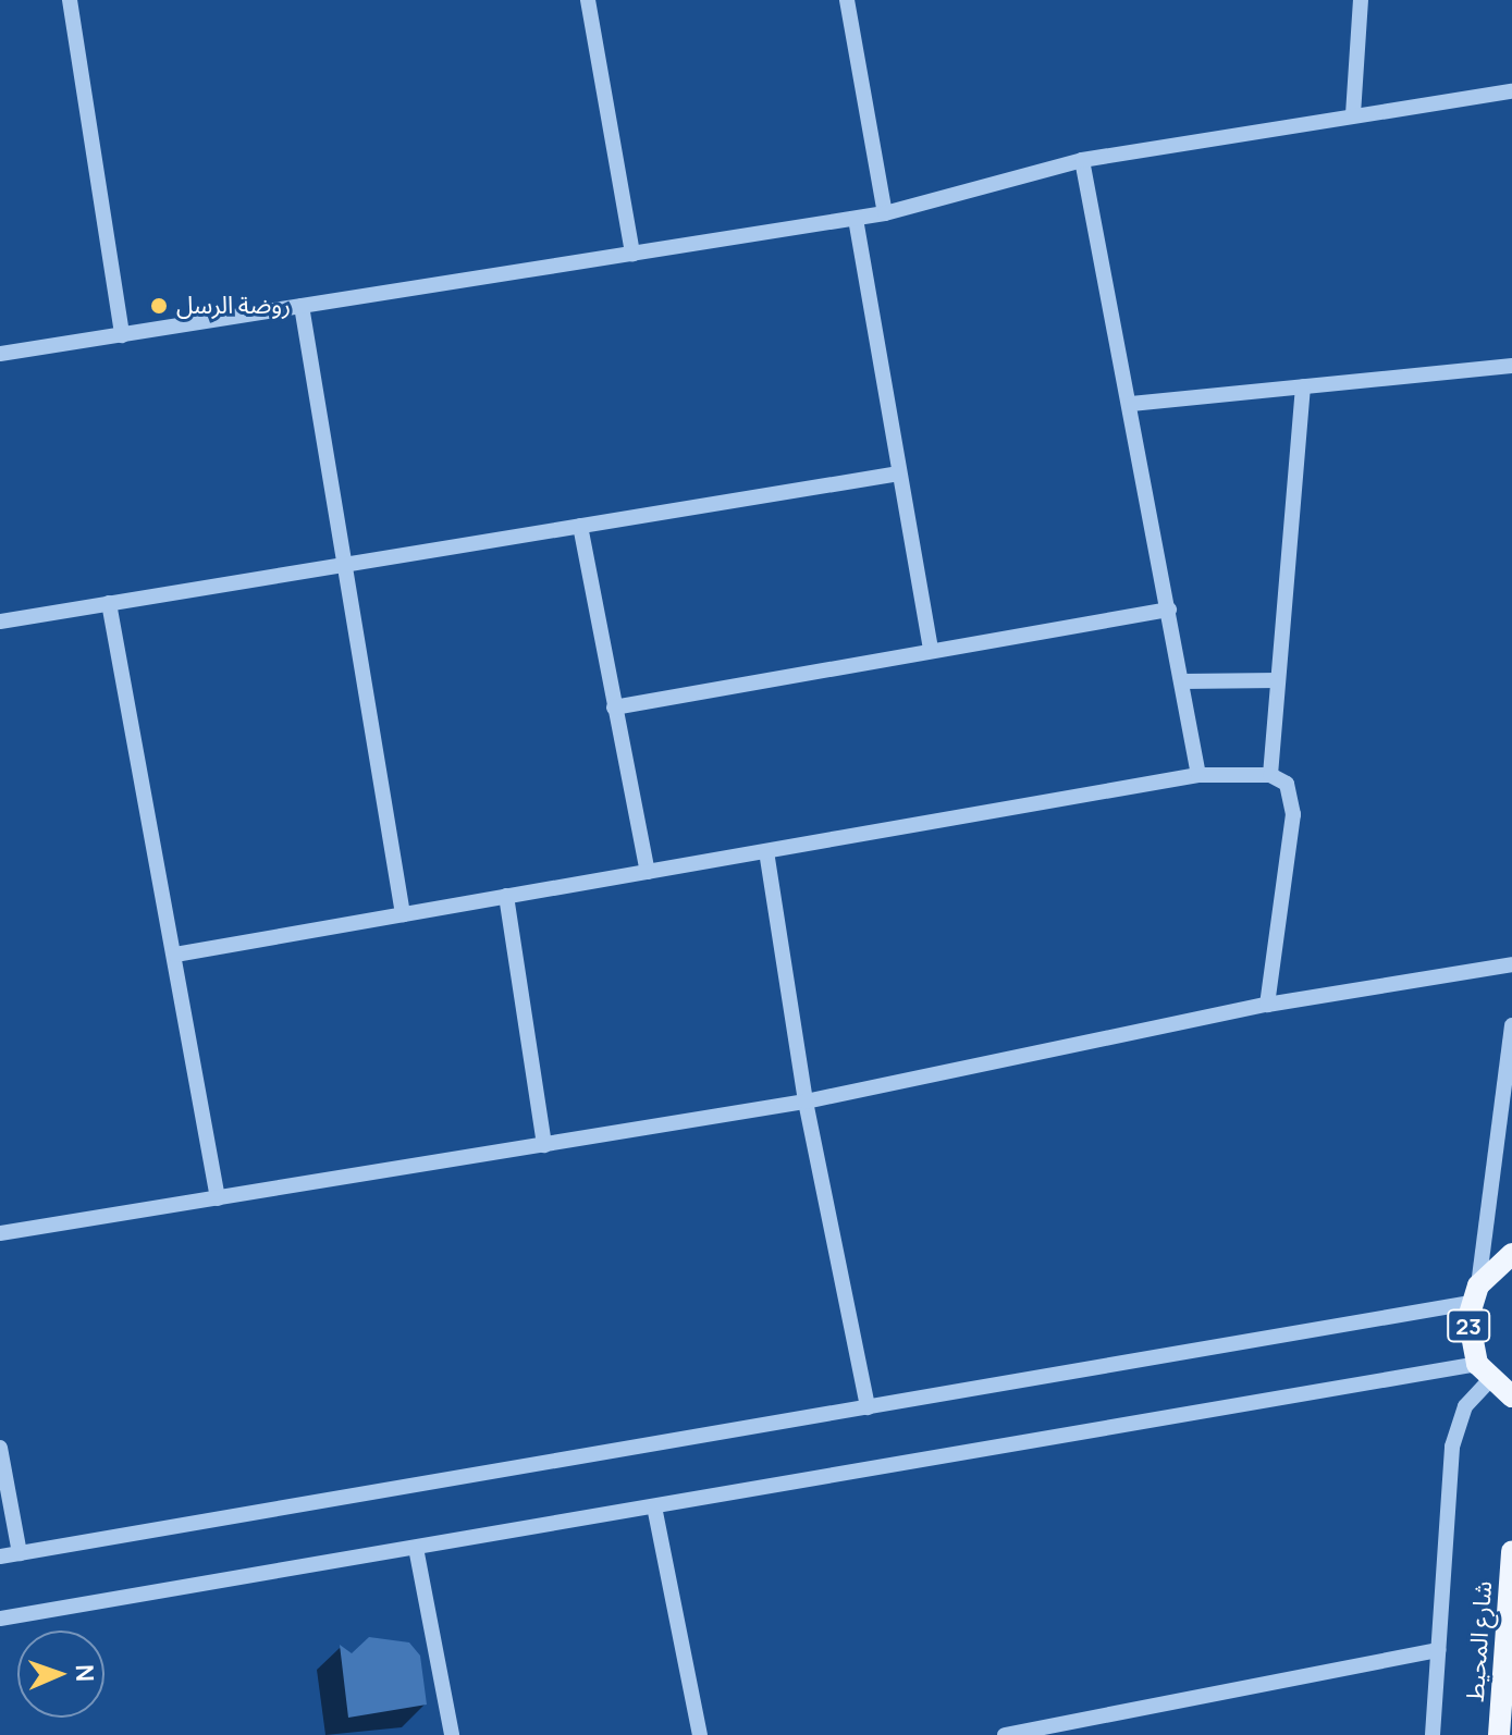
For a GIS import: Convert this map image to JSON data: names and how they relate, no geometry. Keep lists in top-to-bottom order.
{
  "streets": {
    "main road": ["23", "شارع المحيط"]
  },
  "places": ["روضة الرسل"],
  "north": "right"
}
